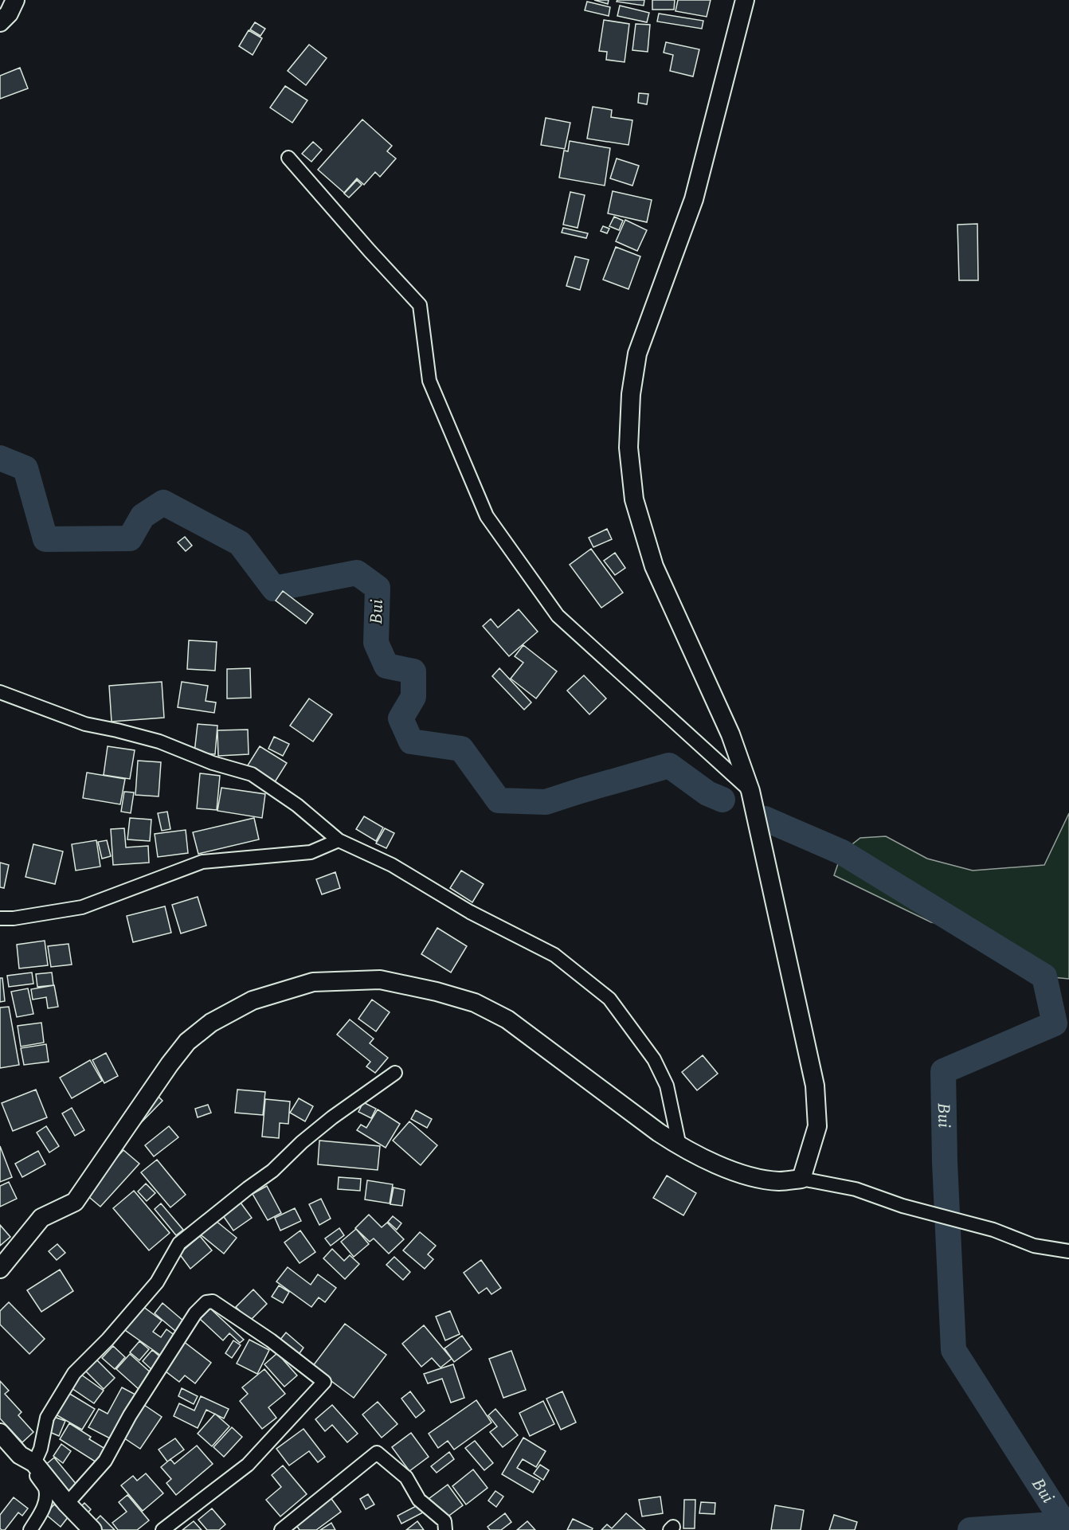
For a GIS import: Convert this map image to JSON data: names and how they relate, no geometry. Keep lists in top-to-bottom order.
{
  "water": ["Bui"]
}
